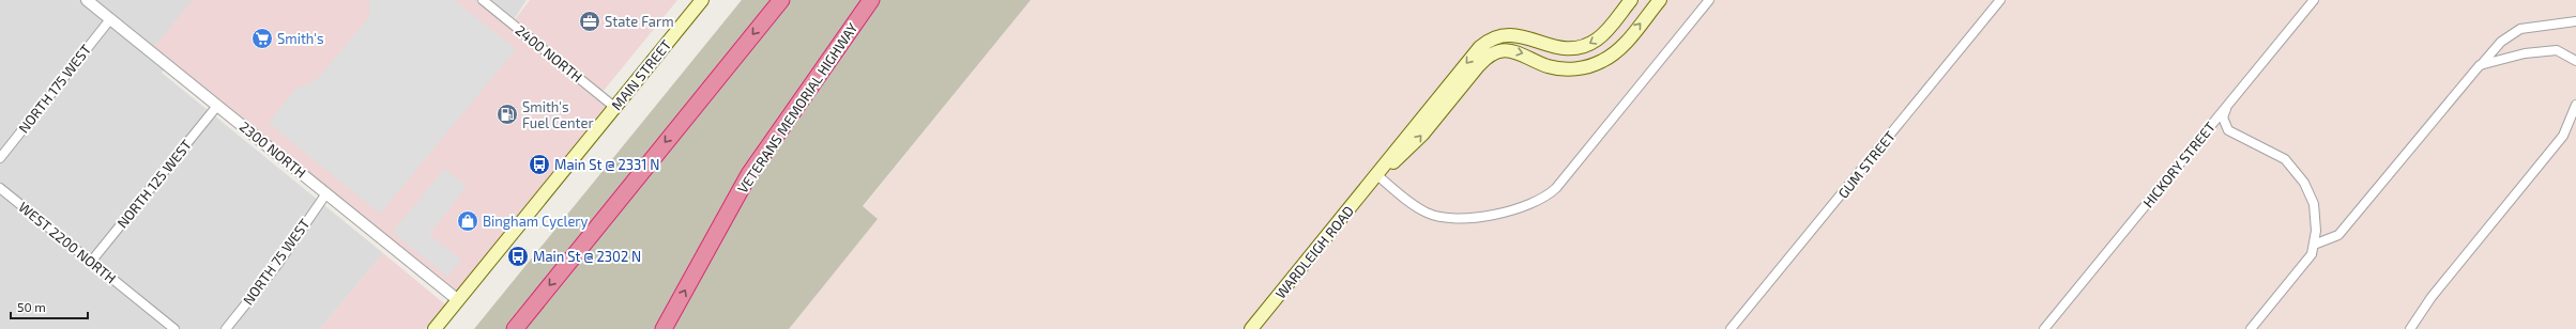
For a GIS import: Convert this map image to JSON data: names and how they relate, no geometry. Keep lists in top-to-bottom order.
{
  "streets": {
    "highway": ["VETERANS MEMORIAL HIGHWAY"],
    "main road": ["MAIN STREET", "WARDLEIGH ROAD"],
    "street": [
      "2400 NORTH",
      "NORTH 175 WEST",
      "2300 NORTH",
      "GUM STREET",
      "HICKORY STREET",
      "NORTH 125 WEST",
      "WEST 2200 NORTH",
      "NORTH 75 WEST"
    ]
  },
  "crossings": [
    ["2400 NORTH", "MAIN STREET"],
    ["MAIN STREET", "2300 NORTH"],
    ["NORTH 175 WEST", "2300 NORTH"],
    ["2300 NORTH", "NORTH 125 WEST"],
    ["2300 NORTH", "NORTH 75 WEST"],
    ["NORTH 125 WEST", "WEST 2200 NORTH"]
  ],
  "places": {
    "office": ["State Farm"],
    "supermarket": ["Smith's"],
    "fuel station": ["Smith's Fuel Center"],
    "bus stop": ["Main St @ 2331 N", "Main St @ 2302 N"],
    "shop": ["Bingham Cyclery"]
  },
  "scale_bar": "50 m"
}
